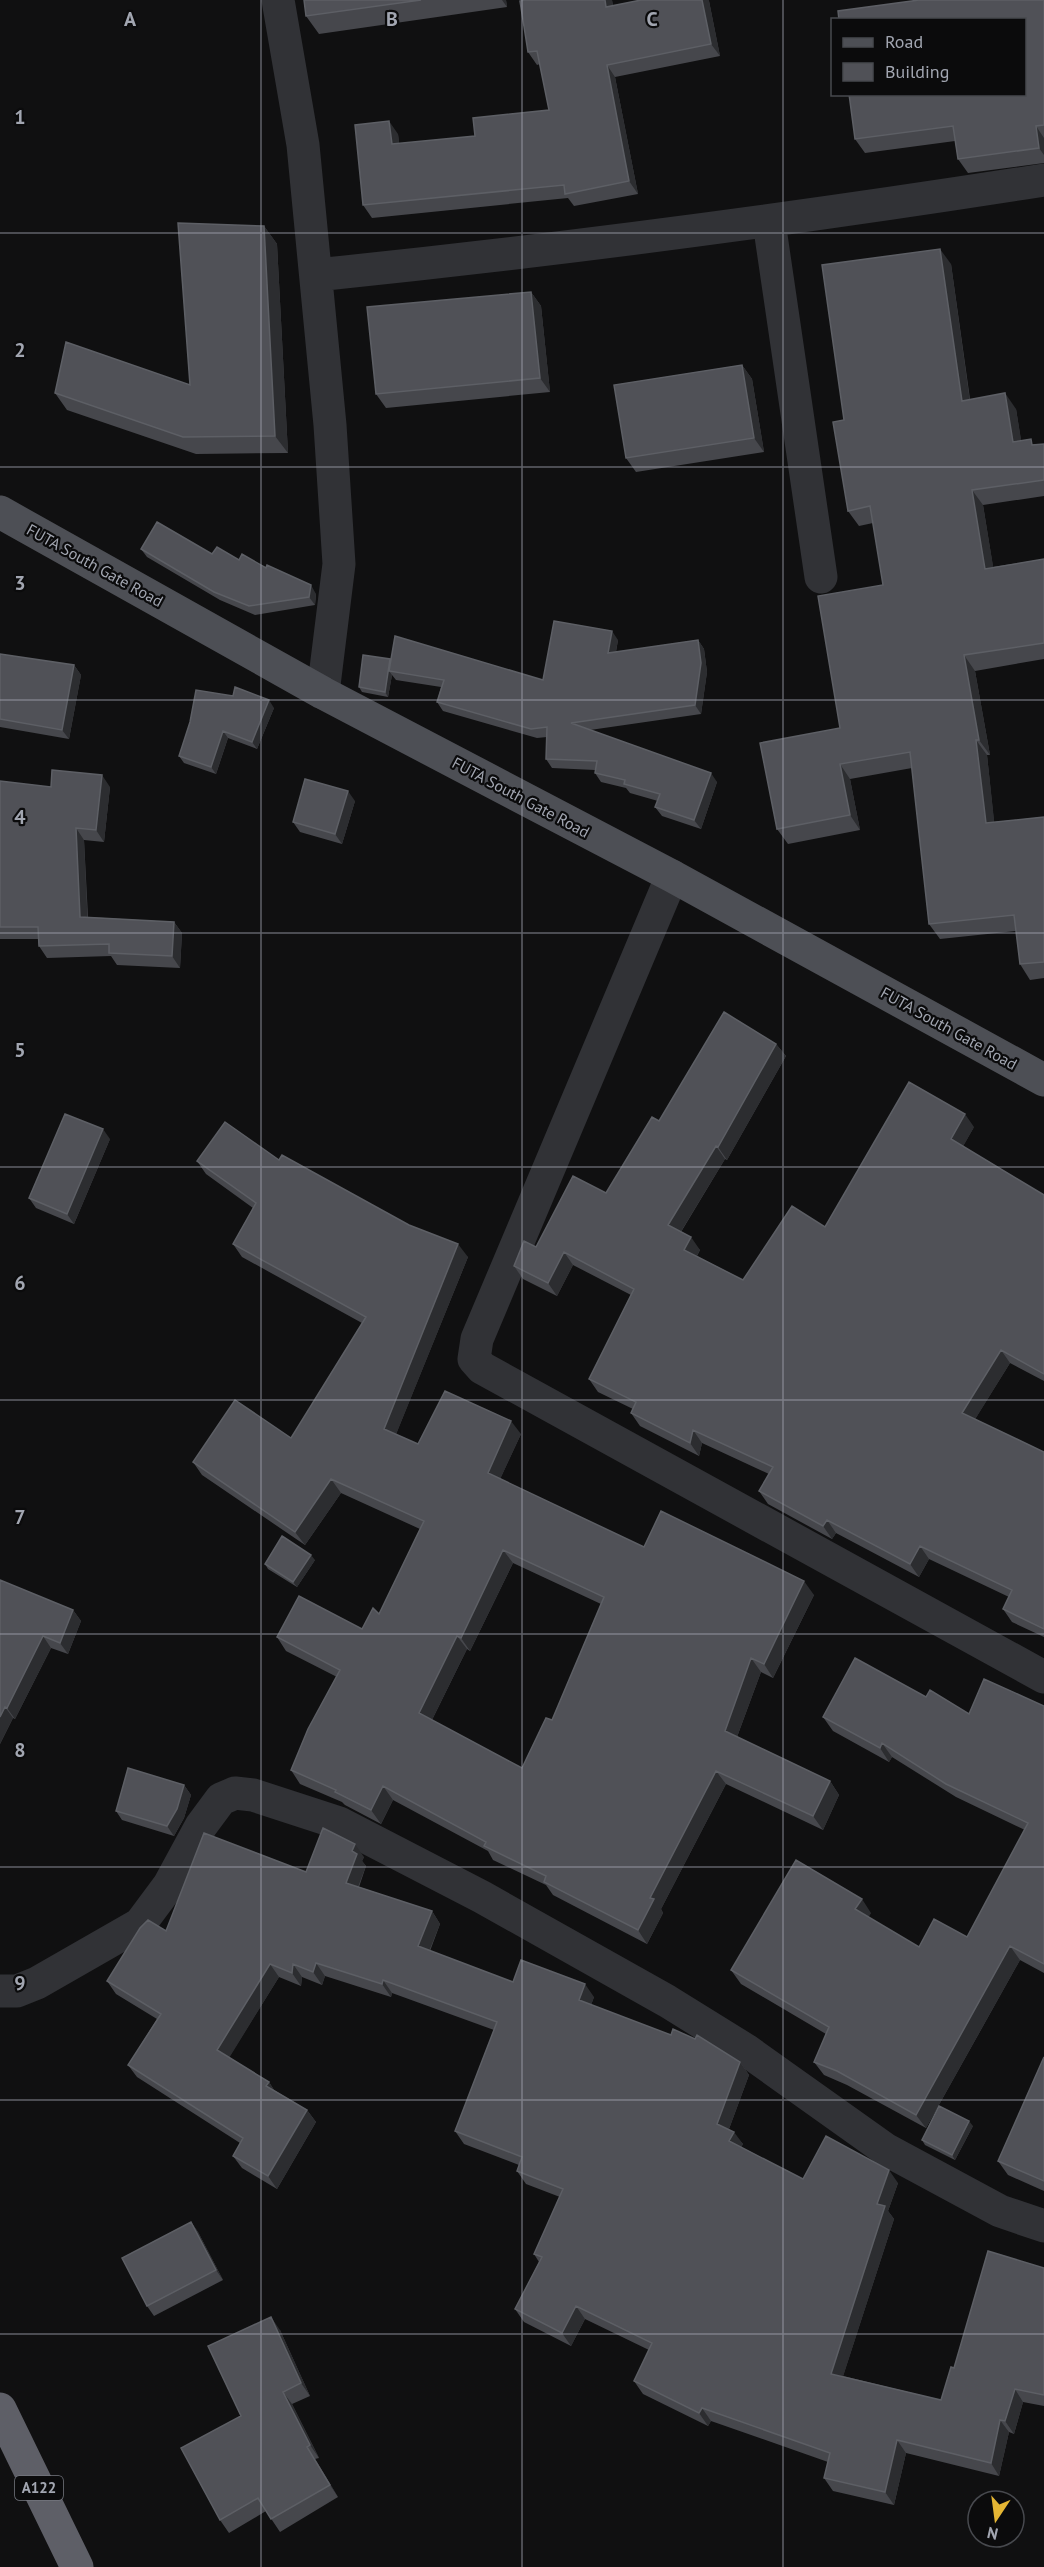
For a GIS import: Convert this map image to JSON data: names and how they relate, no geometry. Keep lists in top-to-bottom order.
{
  "streets": {
    "highway": ["A122"],
    "main road": ["FUTA South Gate Road"]
  },
  "legend": ["Road", "Building"],
  "north": "bottom",
  "grid": {
    "columns": ["A", "B", "C"],
    "rows": [
      "1",
      "2",
      "3",
      "4",
      "5",
      "6",
      "7",
      "8",
      "9"
    ]
  }
}
